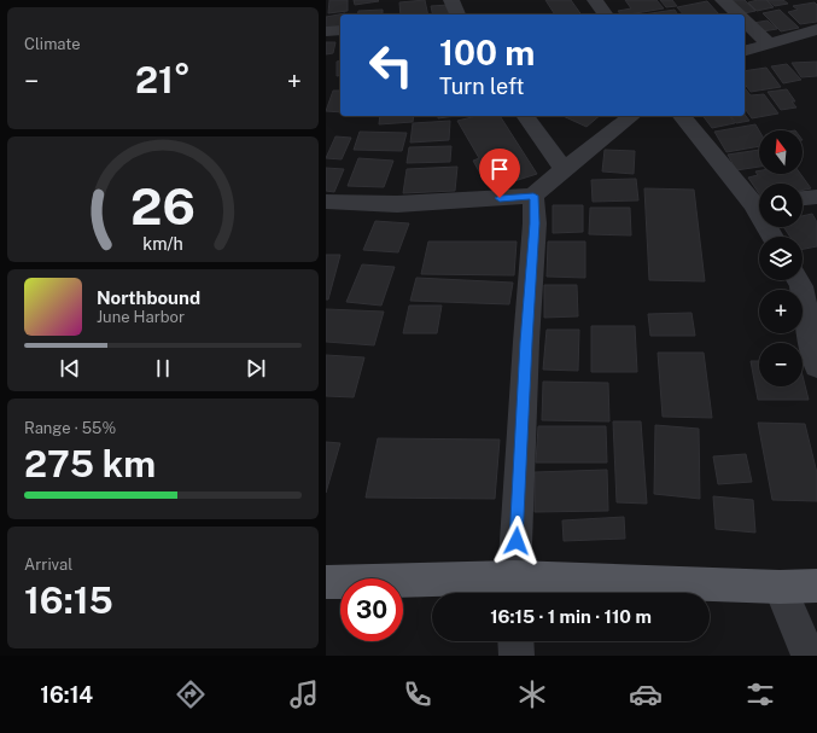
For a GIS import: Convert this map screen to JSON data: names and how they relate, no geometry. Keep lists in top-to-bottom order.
{
  "north": "top",
  "page": {
    "tile": [
      "Climate",
      ["Range · 55%", "275 km"],
      ["Arrival", "16:15"]
    ],
    "turn": ["100 m", "Turn left"],
    "heat": ["−", "21°", "+"],
    "map_buttons": ["+", "−"],
    "song": ["Northbound", "June Harbor"],
    "limit": "30",
    "trip": "16:15 · 1 min · 110 m",
    "tabs": "16:14",
    "gauge": ["26", "km/h"]
  }
}
